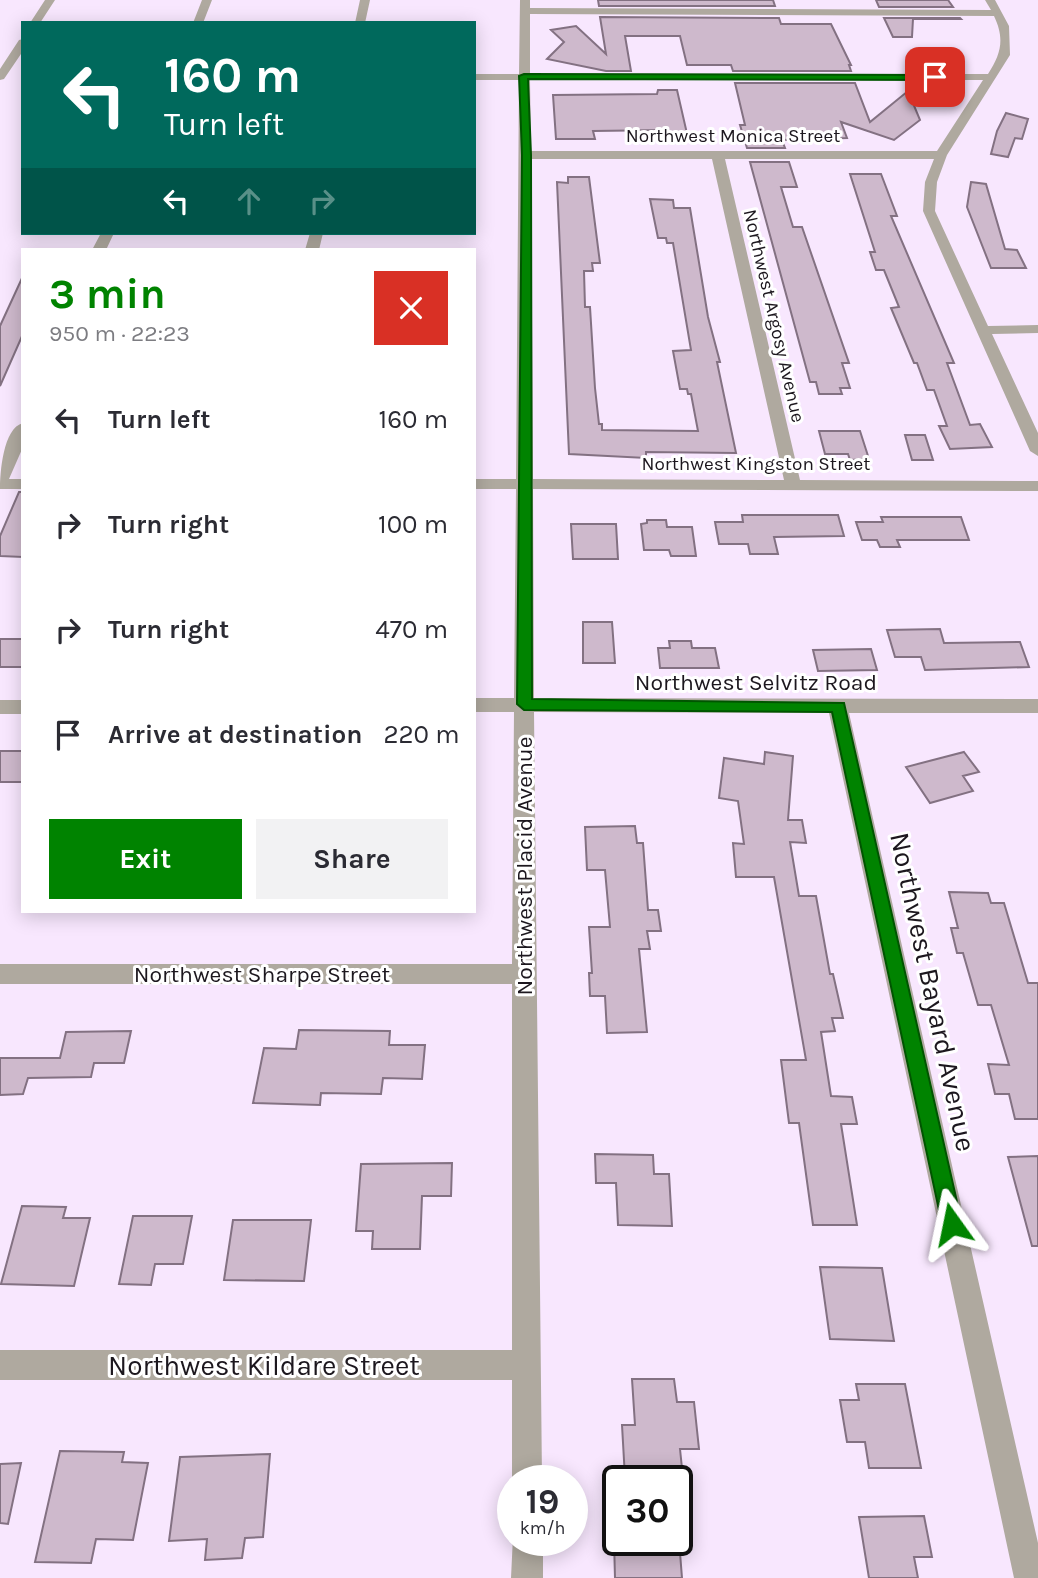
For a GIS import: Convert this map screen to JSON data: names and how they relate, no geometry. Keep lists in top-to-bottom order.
{
  "streets": {
    "street": [
      "Northwest Monica Street",
      "Northwest Argosy Avenue",
      "Northwest Kingston Street",
      "Northwest Selvitz Road",
      "Northwest Placid Avenue",
      "Northwest Sharpe Street",
      "Northwest Bayard Avenue",
      "Northwest Kildare Street"
    ]
  },
  "crossings": [
    ["Northwest Monica Street", "Northwest Argosy Avenue"],
    ["Northwest Monica Street", "Northwest Placid Avenue"],
    ["Northwest Argosy Avenue", "Northwest Kingston Street"],
    ["Northwest Kingston Street", "Northwest Placid Avenue"],
    ["Northwest Selvitz Road", "Northwest Placid Avenue"],
    ["Northwest Selvitz Road", "Northwest Bayard Avenue"],
    ["Northwest Placid Avenue", "Northwest Sharpe Street"],
    ["Northwest Placid Avenue", "Northwest Kildare Street"]
  ],
  "page": {
    "turn": ["160 m", "Turn left"],
    "heading": ["3 min", "950 m · 22:23"],
    "list": [
      {
        "name": "Turn left",
        "value": "160 m"
      },
      {
        "name": "Turn right",
        "value": "100 m"
      },
      {
        "name": "Turn right",
        "value": "470 m"
      },
      {
        "name": "Arrive at destination",
        "value": "220 m"
      }
    ],
    "buttons": ["Exit", "Share"],
    "speed": "19 km/h",
    "limit": "30"
  }
}
